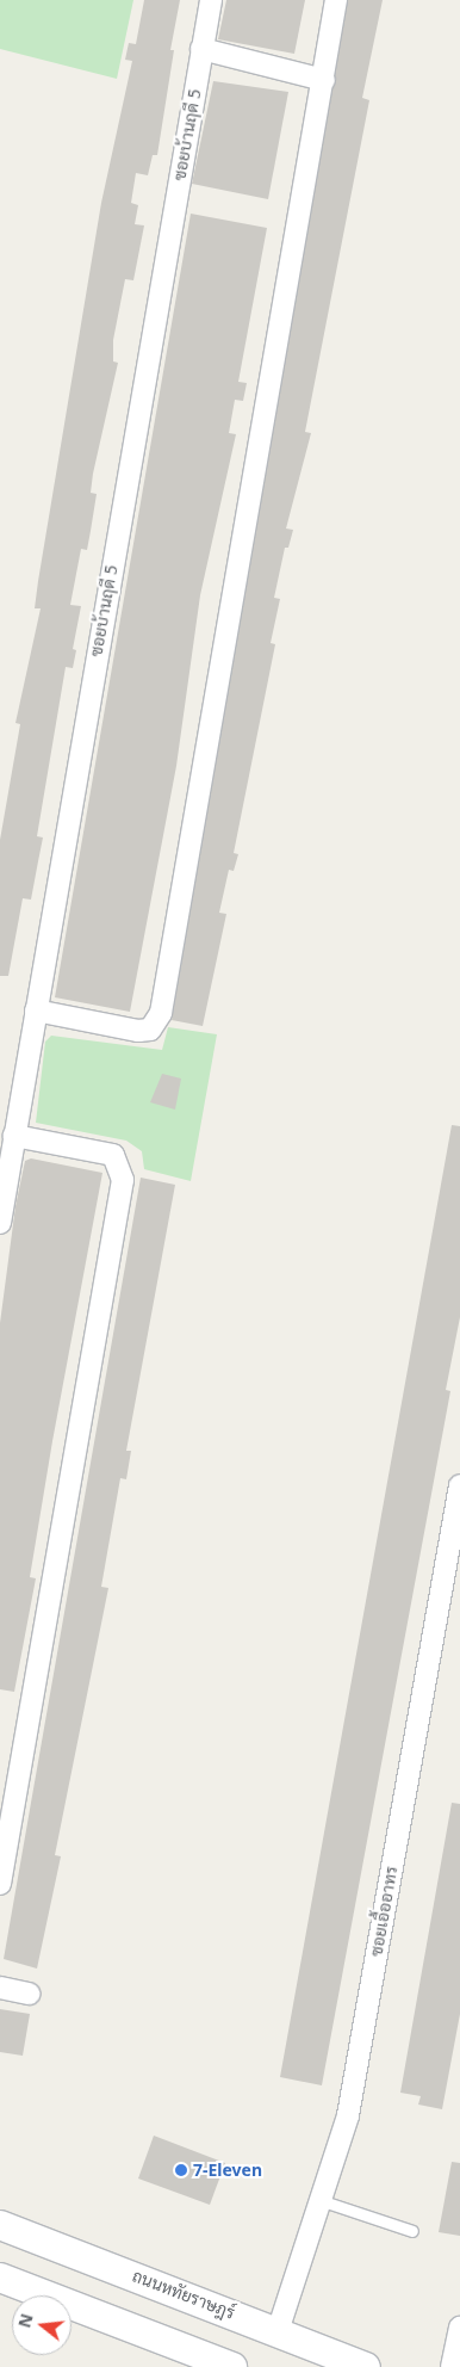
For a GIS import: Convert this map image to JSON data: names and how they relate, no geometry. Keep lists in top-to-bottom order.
{
  "streets": {
    "main road": ["ถนนหทัยราษฎร์"],
    "street": ["ซอยบ้านฤดี 5", "ซอยเอื้ออาทร"]
  },
  "crossings": [
    ["ซอยเอื้ออาทร", "ถนนหทัยราษฎร์"]
  ],
  "places": ["7-Eleven"],
  "north": "left"
}
